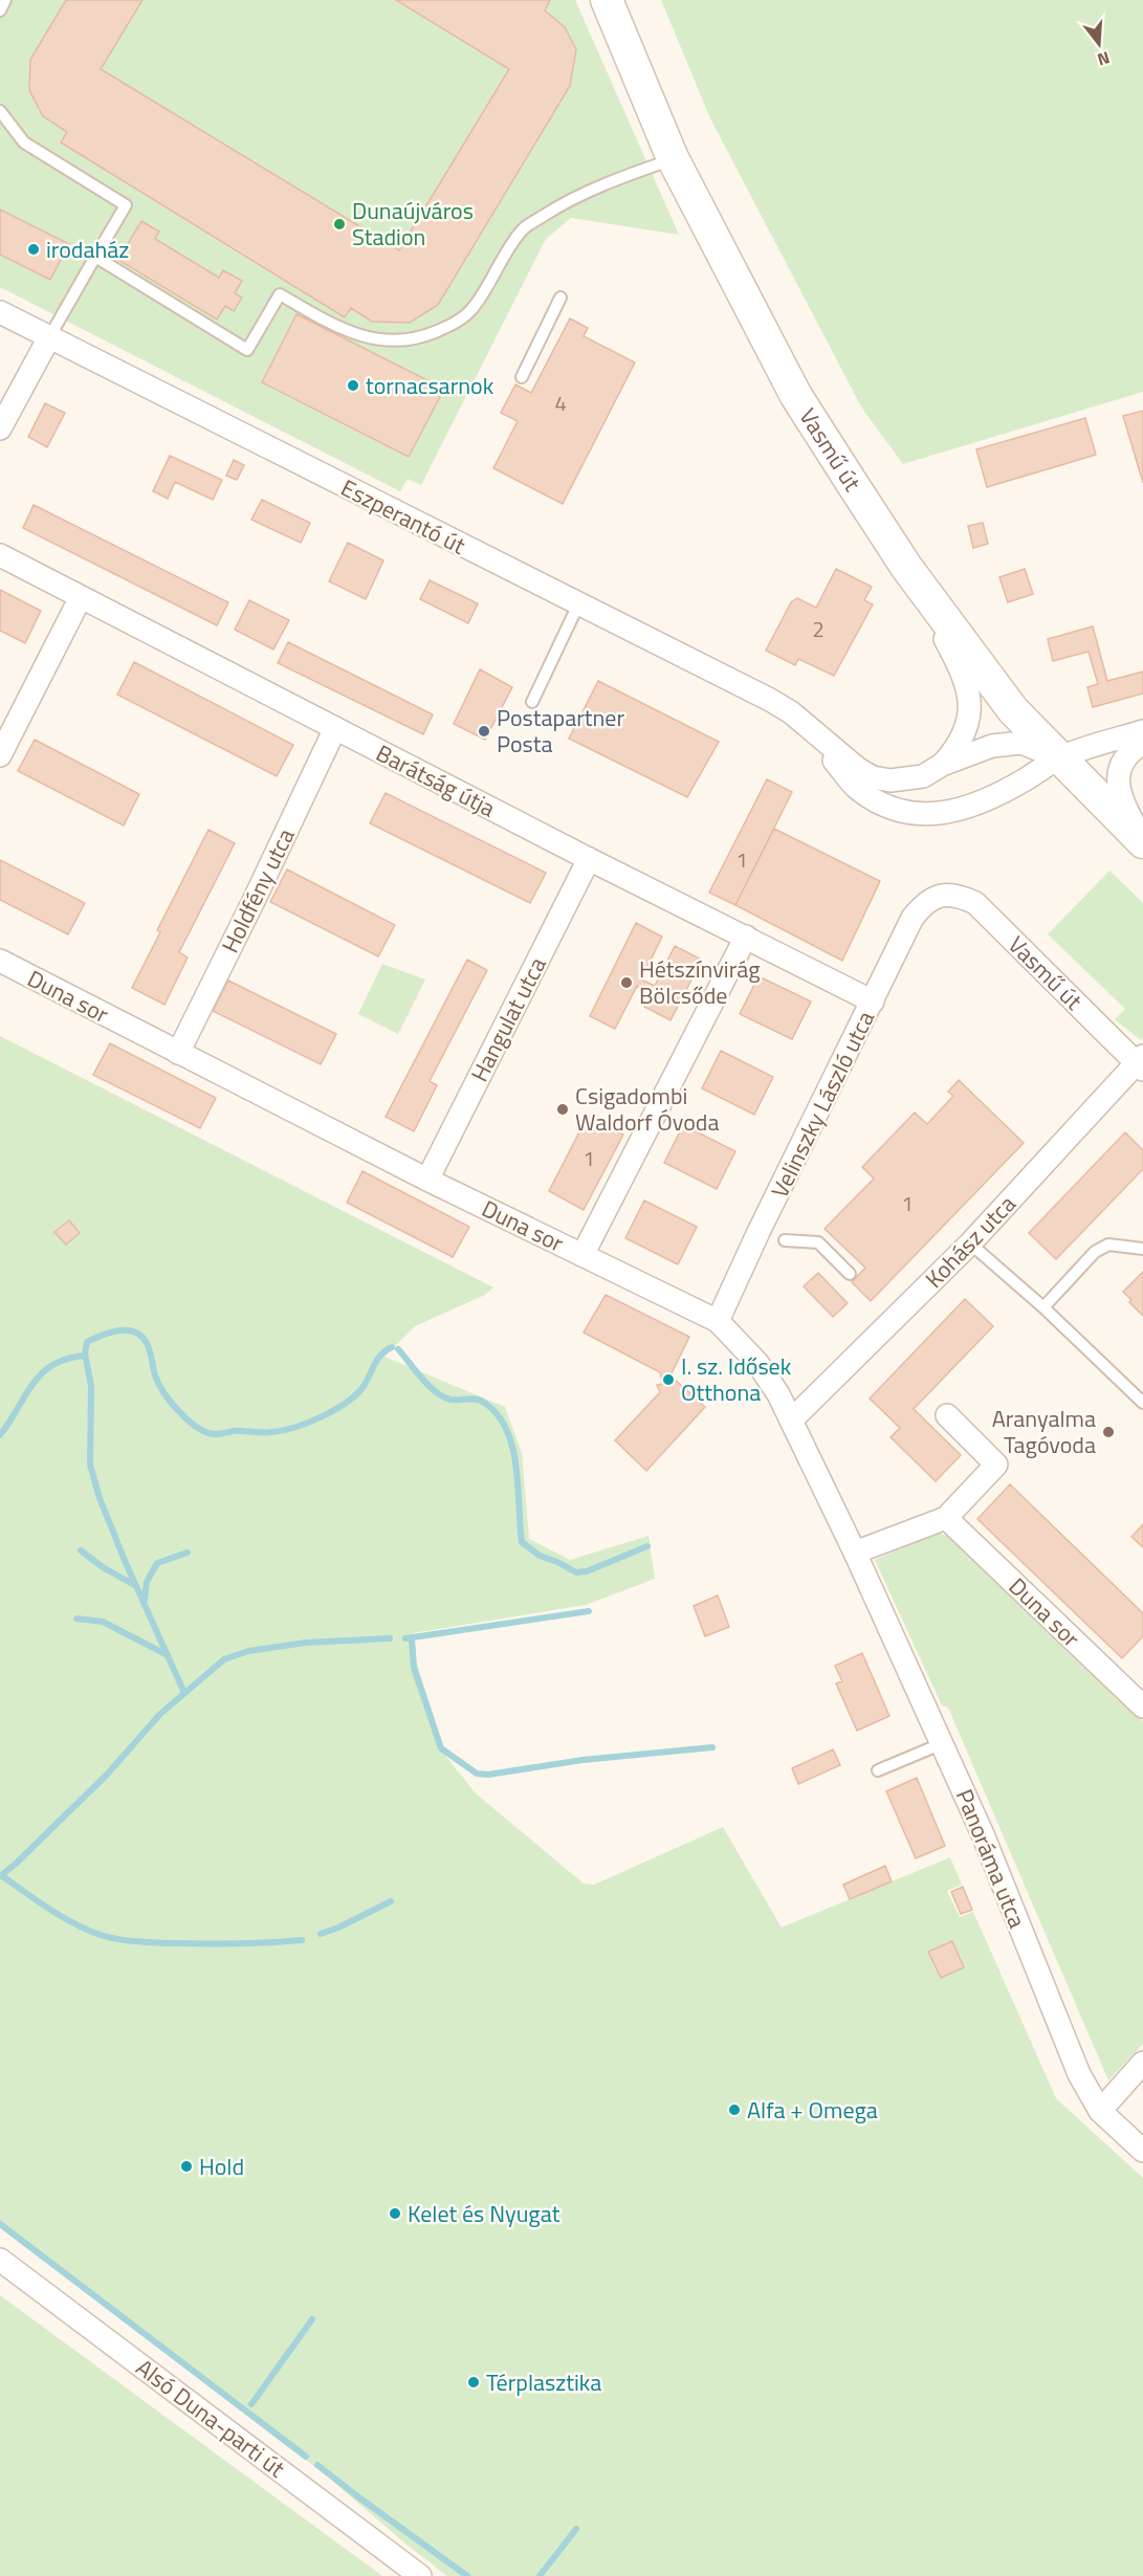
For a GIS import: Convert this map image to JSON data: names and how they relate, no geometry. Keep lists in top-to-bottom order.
{
  "streets": {
    "street": [
      "Vasmű út",
      "Eszperantó út",
      "Barátság útja",
      "Holdfény utca",
      "Duna sor",
      "Hangulat utca",
      "Velinszky László utca",
      "Kohász utca",
      "Panoráma utca",
      "Alsó Duna-parti út"
    ]
  },
  "crossings": [
    ["Vasmű út", "Eszperantó út"],
    ["Vasmű út", "Velinszky László utca"],
    ["Vasmű út", "Kohász utca"],
    ["Barátság útja", "Holdfény utca"],
    ["Barátság útja", "Hangulat utca"],
    ["Barátság útja", "Velinszky László utca"],
    ["Holdfény utca", "Duna sor"],
    ["Duna sor", "Hangulat utca"],
    ["Duna sor", "Velinszky László utca"],
    ["Duna sor", "Kohász utca"],
    ["Duna sor", "Panoráma utca"]
  ],
  "places": [
    "Dunaújváros Stadion",
    "irodaház",
    "tornacsarnok",
    "Postapartner Posta",
    "Hétszínvirág Bölcsőde",
    "Csigadombi Waldorf Óvoda",
    "I. sz. Idősek Otthona",
    "Aranyalma Tagóvoda",
    "Alfa + Omega",
    "Hold",
    "Kelet és Nyugat",
    "Térplasztika"
  ],
  "house_numbers": [
    "4",
    "2",
    "1",
    "1",
    "1"
  ],
  "north": "bottom"
}
